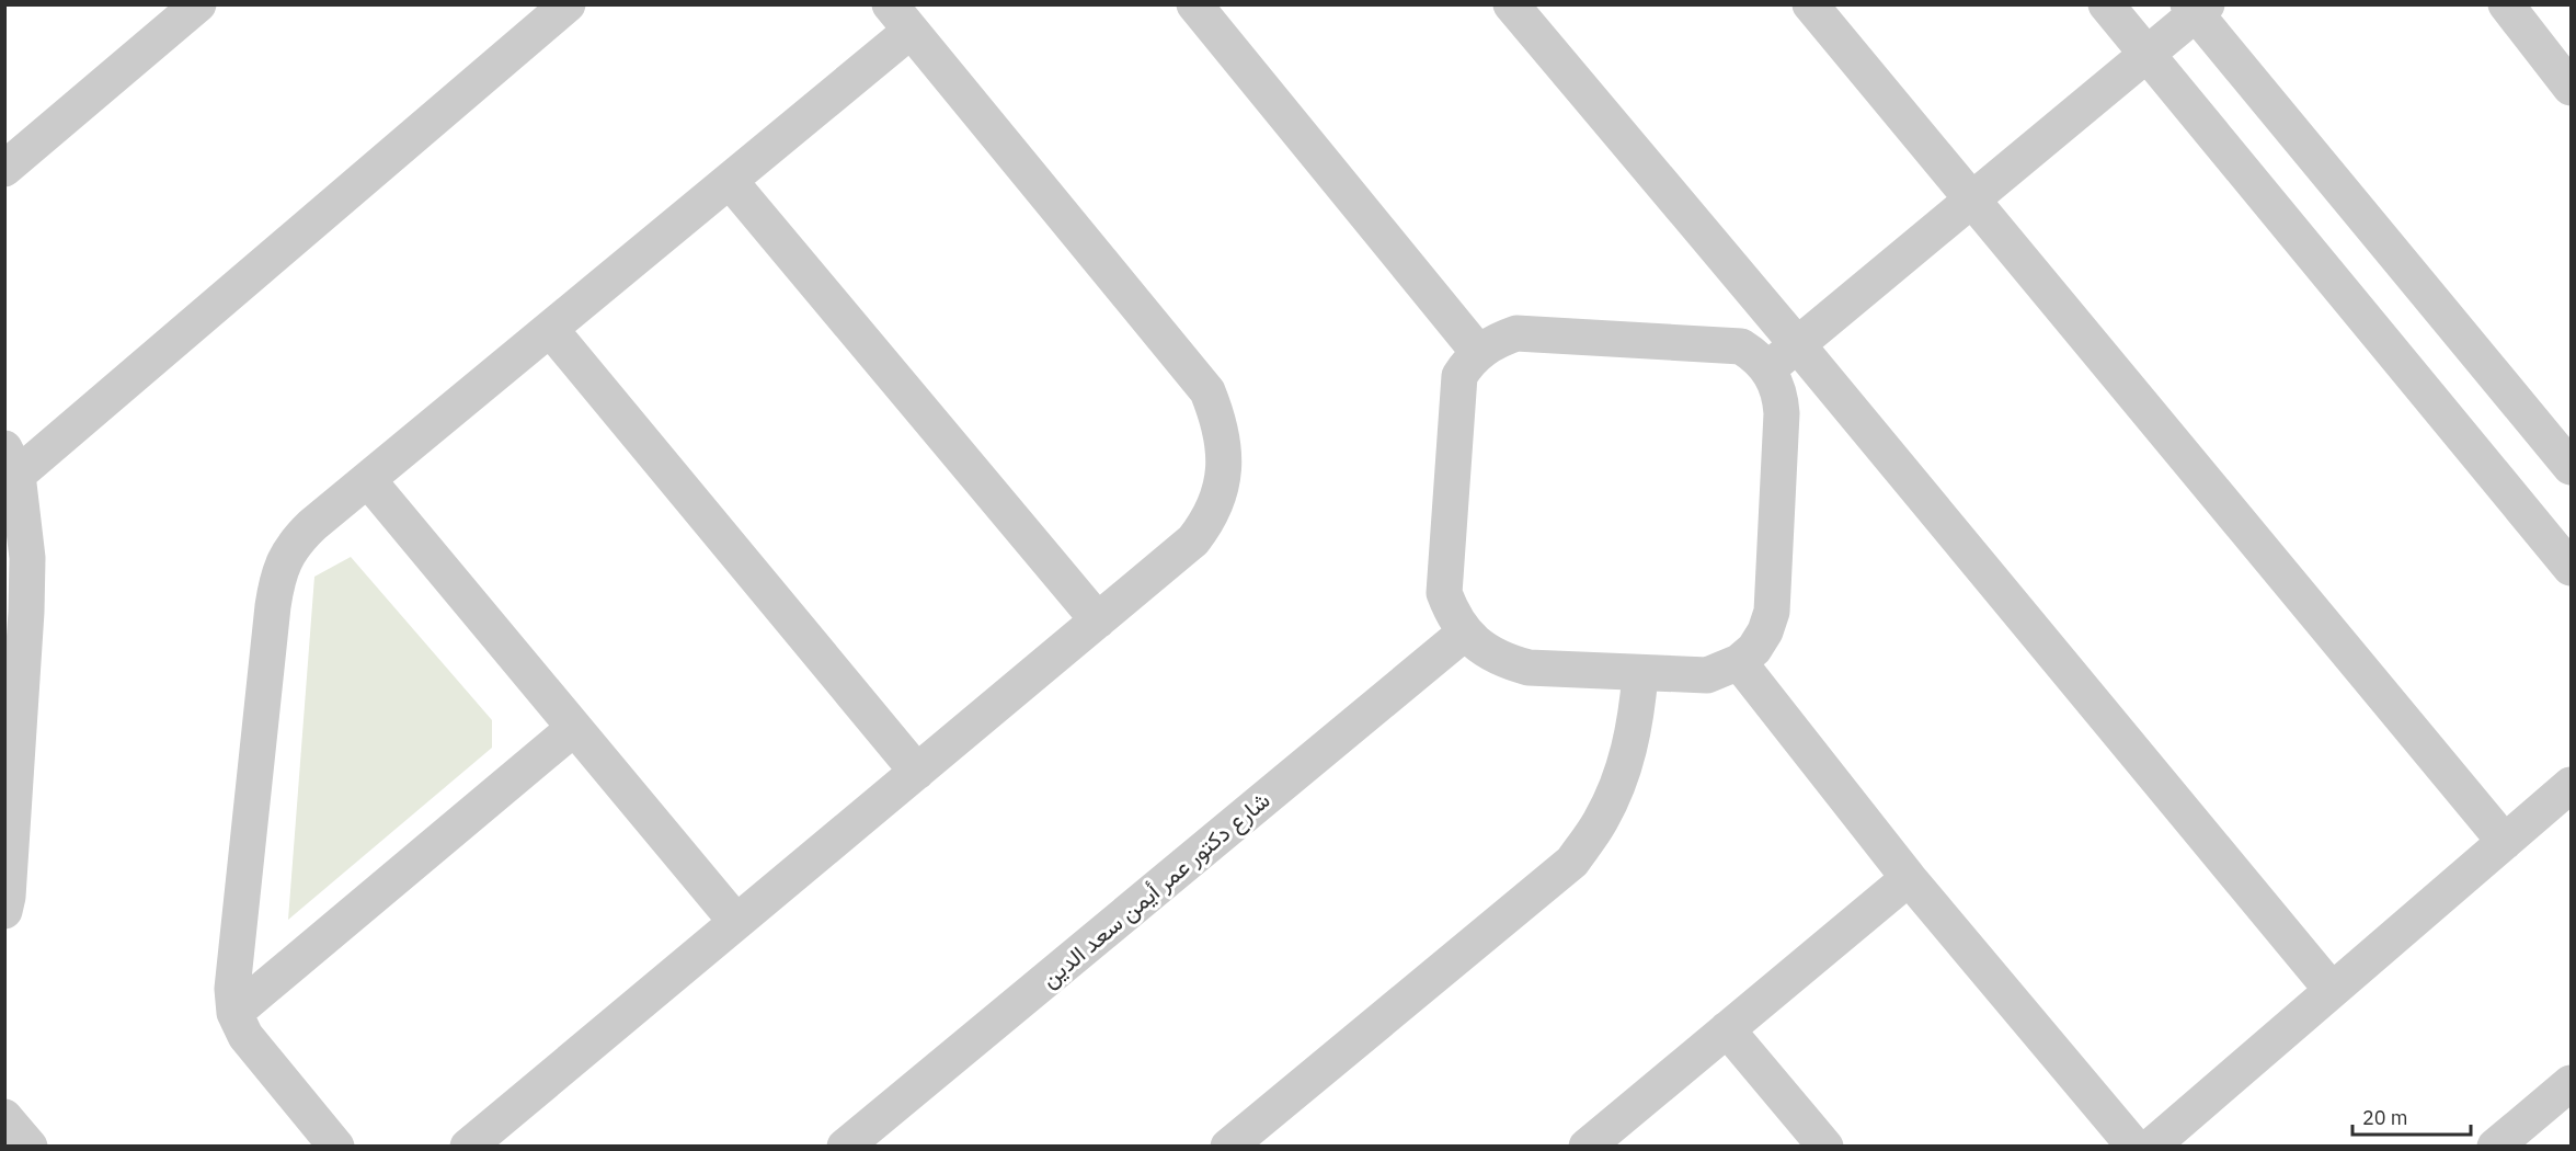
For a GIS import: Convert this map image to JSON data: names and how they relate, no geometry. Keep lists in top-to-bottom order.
{
  "streets": {
    "street": ["شارع دكتور عمر أيمن سعد الدين"]
  },
  "scale_bar": "20 m"
}
